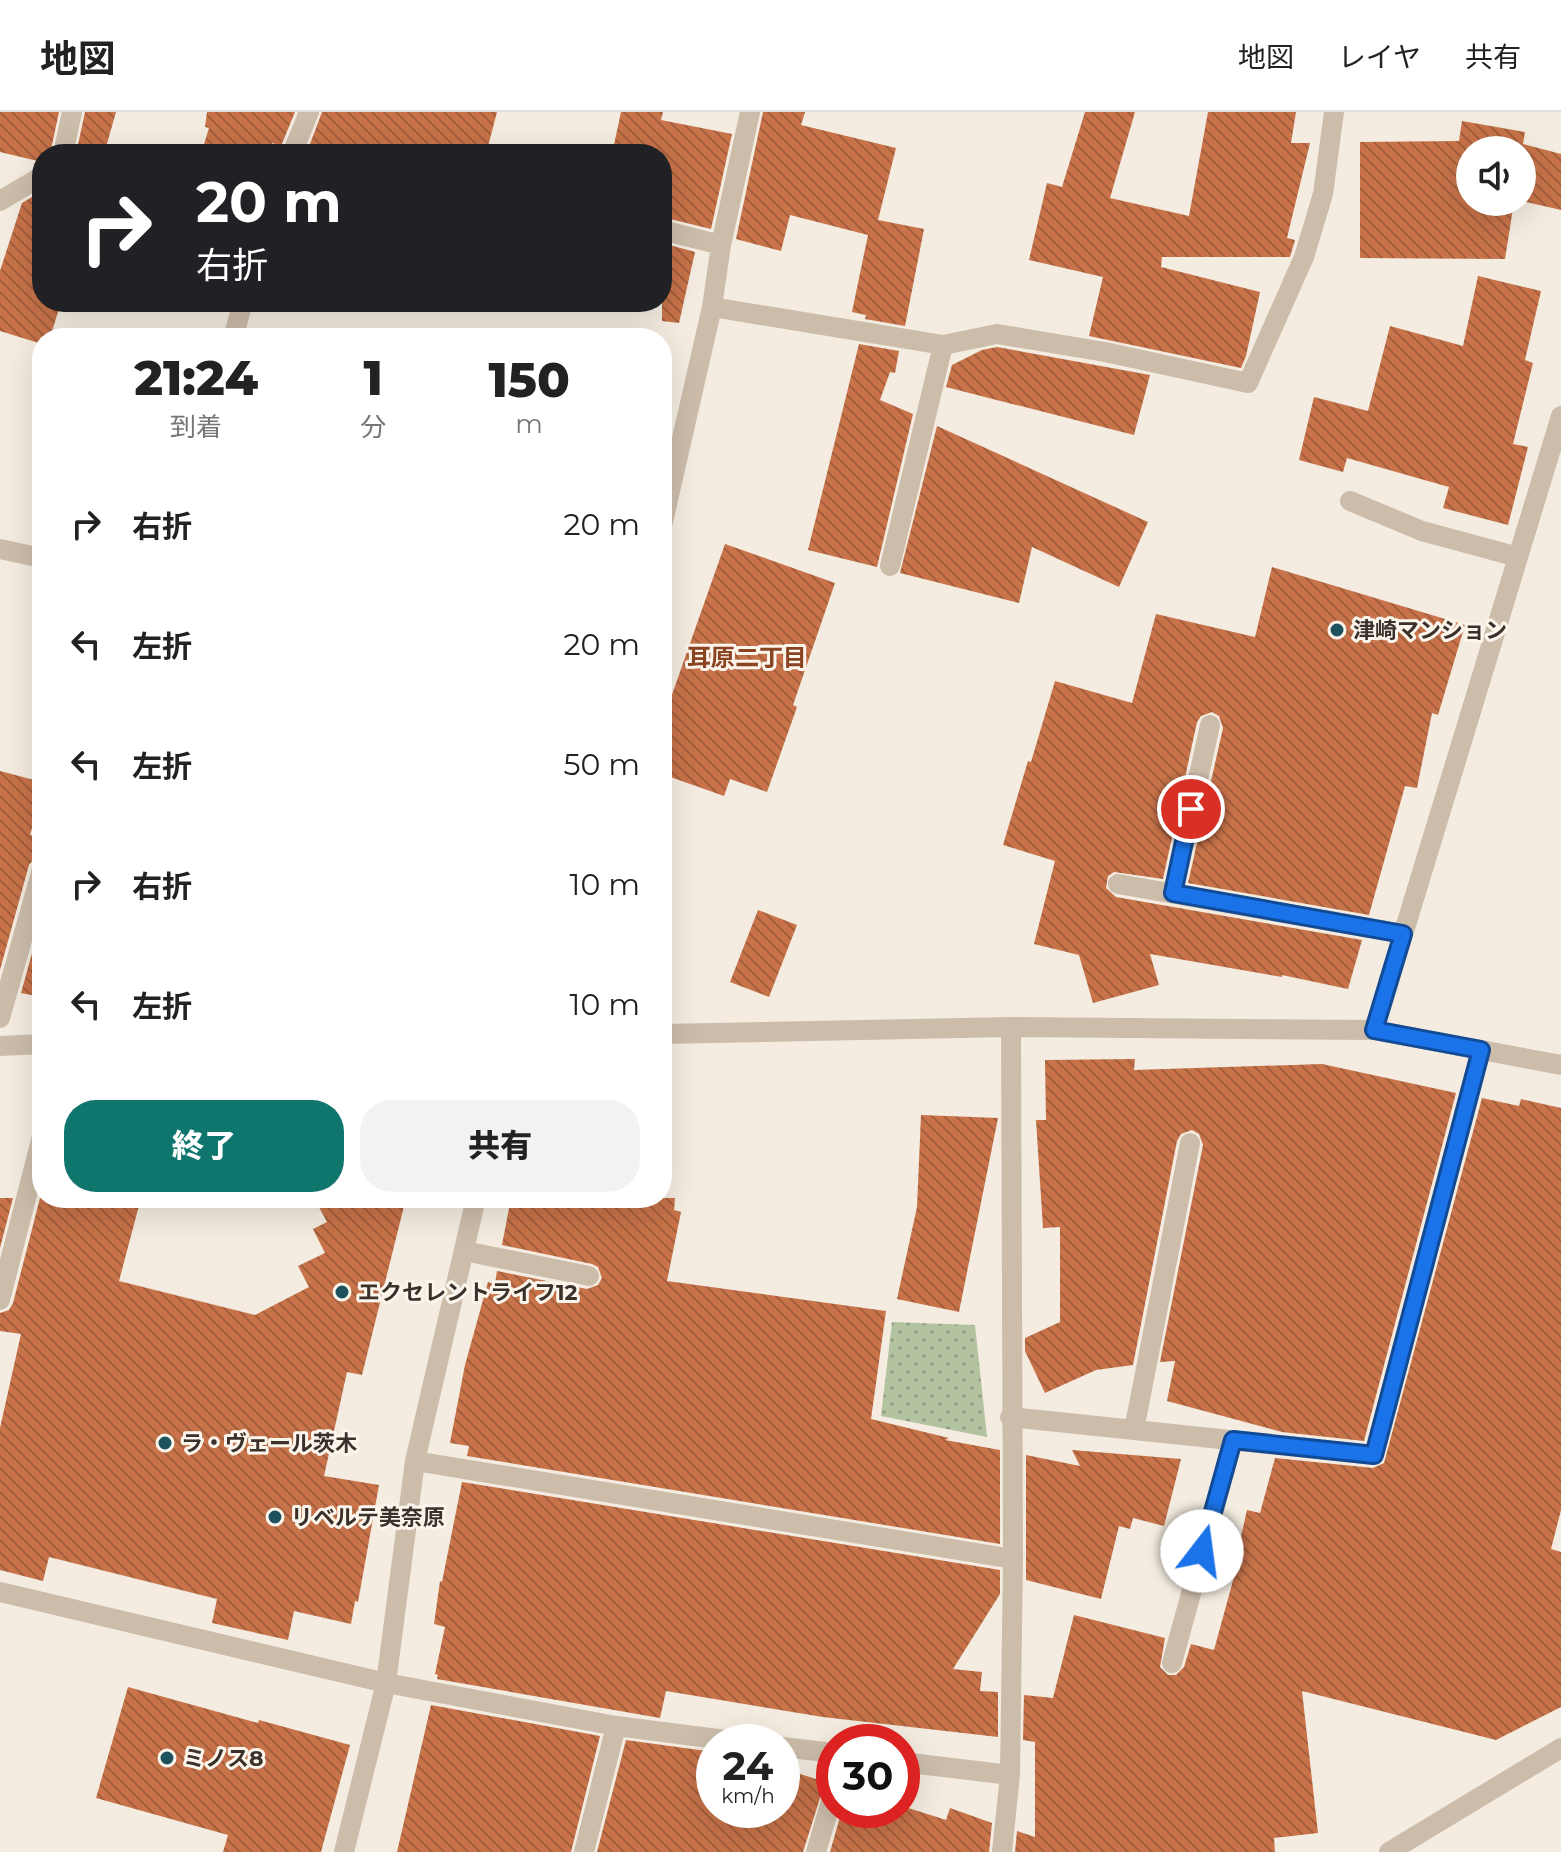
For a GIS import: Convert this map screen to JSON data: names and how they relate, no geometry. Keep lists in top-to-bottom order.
{
  "districts": ["耳原二丁目"],
  "places": [
    "津崎マンション",
    "エクセレントライフ12",
    "ラ・ヴェール茨木",
    "リベルテ美奈原",
    "ミノス8"
  ],
  "page": {
    "header": "地図",
    "nav": ["地図", "レイヤ", "共有"],
    "turn": ["20 m", "右折"],
    "eta": [
      "21:24",
      "到着",
      "1",
      "分",
      "150",
      "m"
    ],
    "list": [
      {
        "name": "右折",
        "value": "20 m"
      },
      {
        "name": "左折",
        "value": "20 m"
      },
      {
        "name": "左折",
        "value": "50 m"
      },
      {
        "name": "右折",
        "value": "10 m"
      },
      {
        "name": "左折",
        "value": "10 m"
      }
    ],
    "buttons": ["終了", "共有"],
    "speed": "24 km/h",
    "limit": "30"
  }
}
